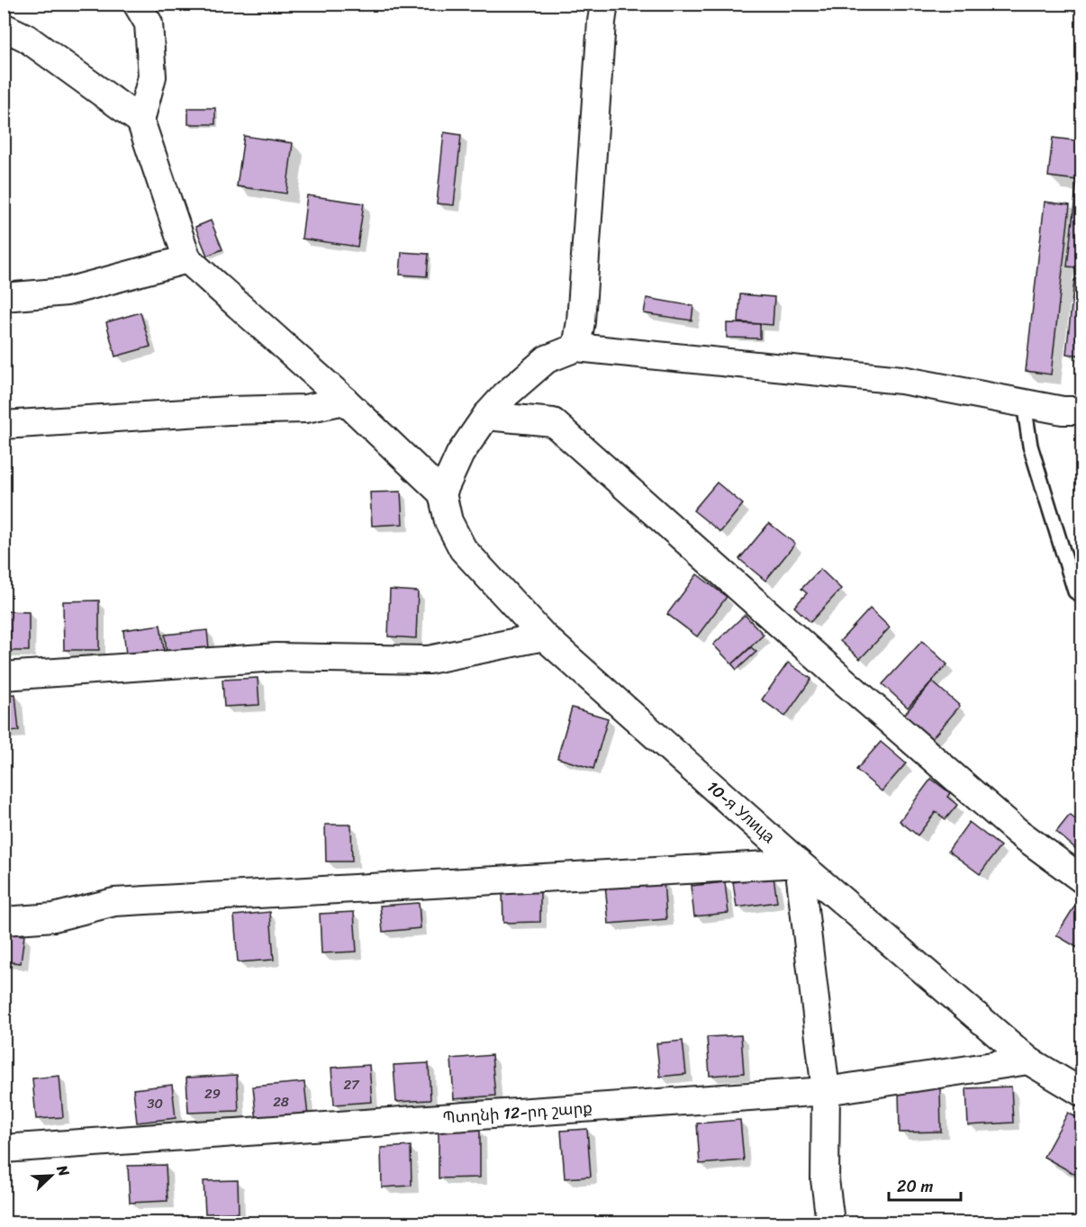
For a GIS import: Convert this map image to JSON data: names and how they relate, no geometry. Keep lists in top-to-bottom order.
{
  "streets": {
    "street": ["10-я Улица", "Պտղնի 12-րդ շարք"]
  },
  "crossings": [
    ["10-я Улица", "Պտղնի 12-րդ շարք"]
  ],
  "house_numbers": [
    "27",
    "29",
    "28",
    "30"
  ],
  "scale_bar": "20 m",
  "north": "top right"
}
